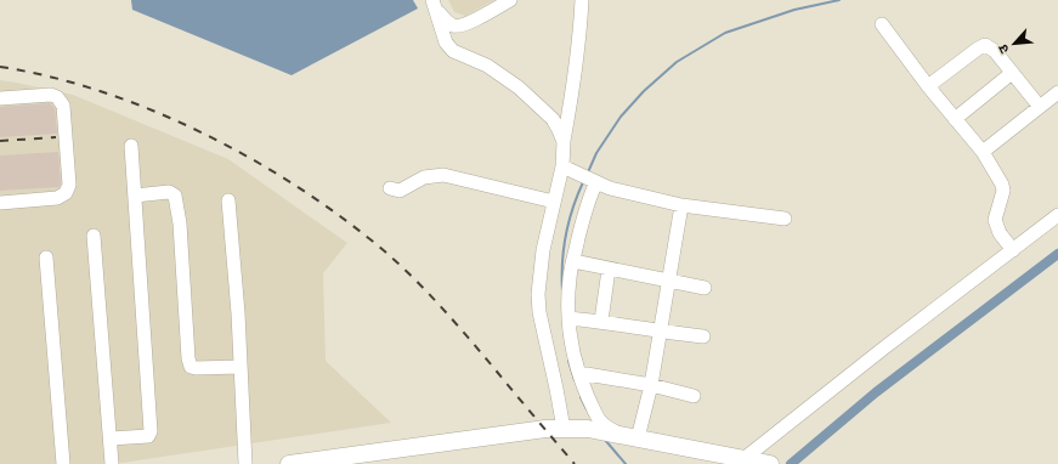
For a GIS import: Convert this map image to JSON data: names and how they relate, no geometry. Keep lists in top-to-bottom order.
{
  "north": "bottom left"
}
